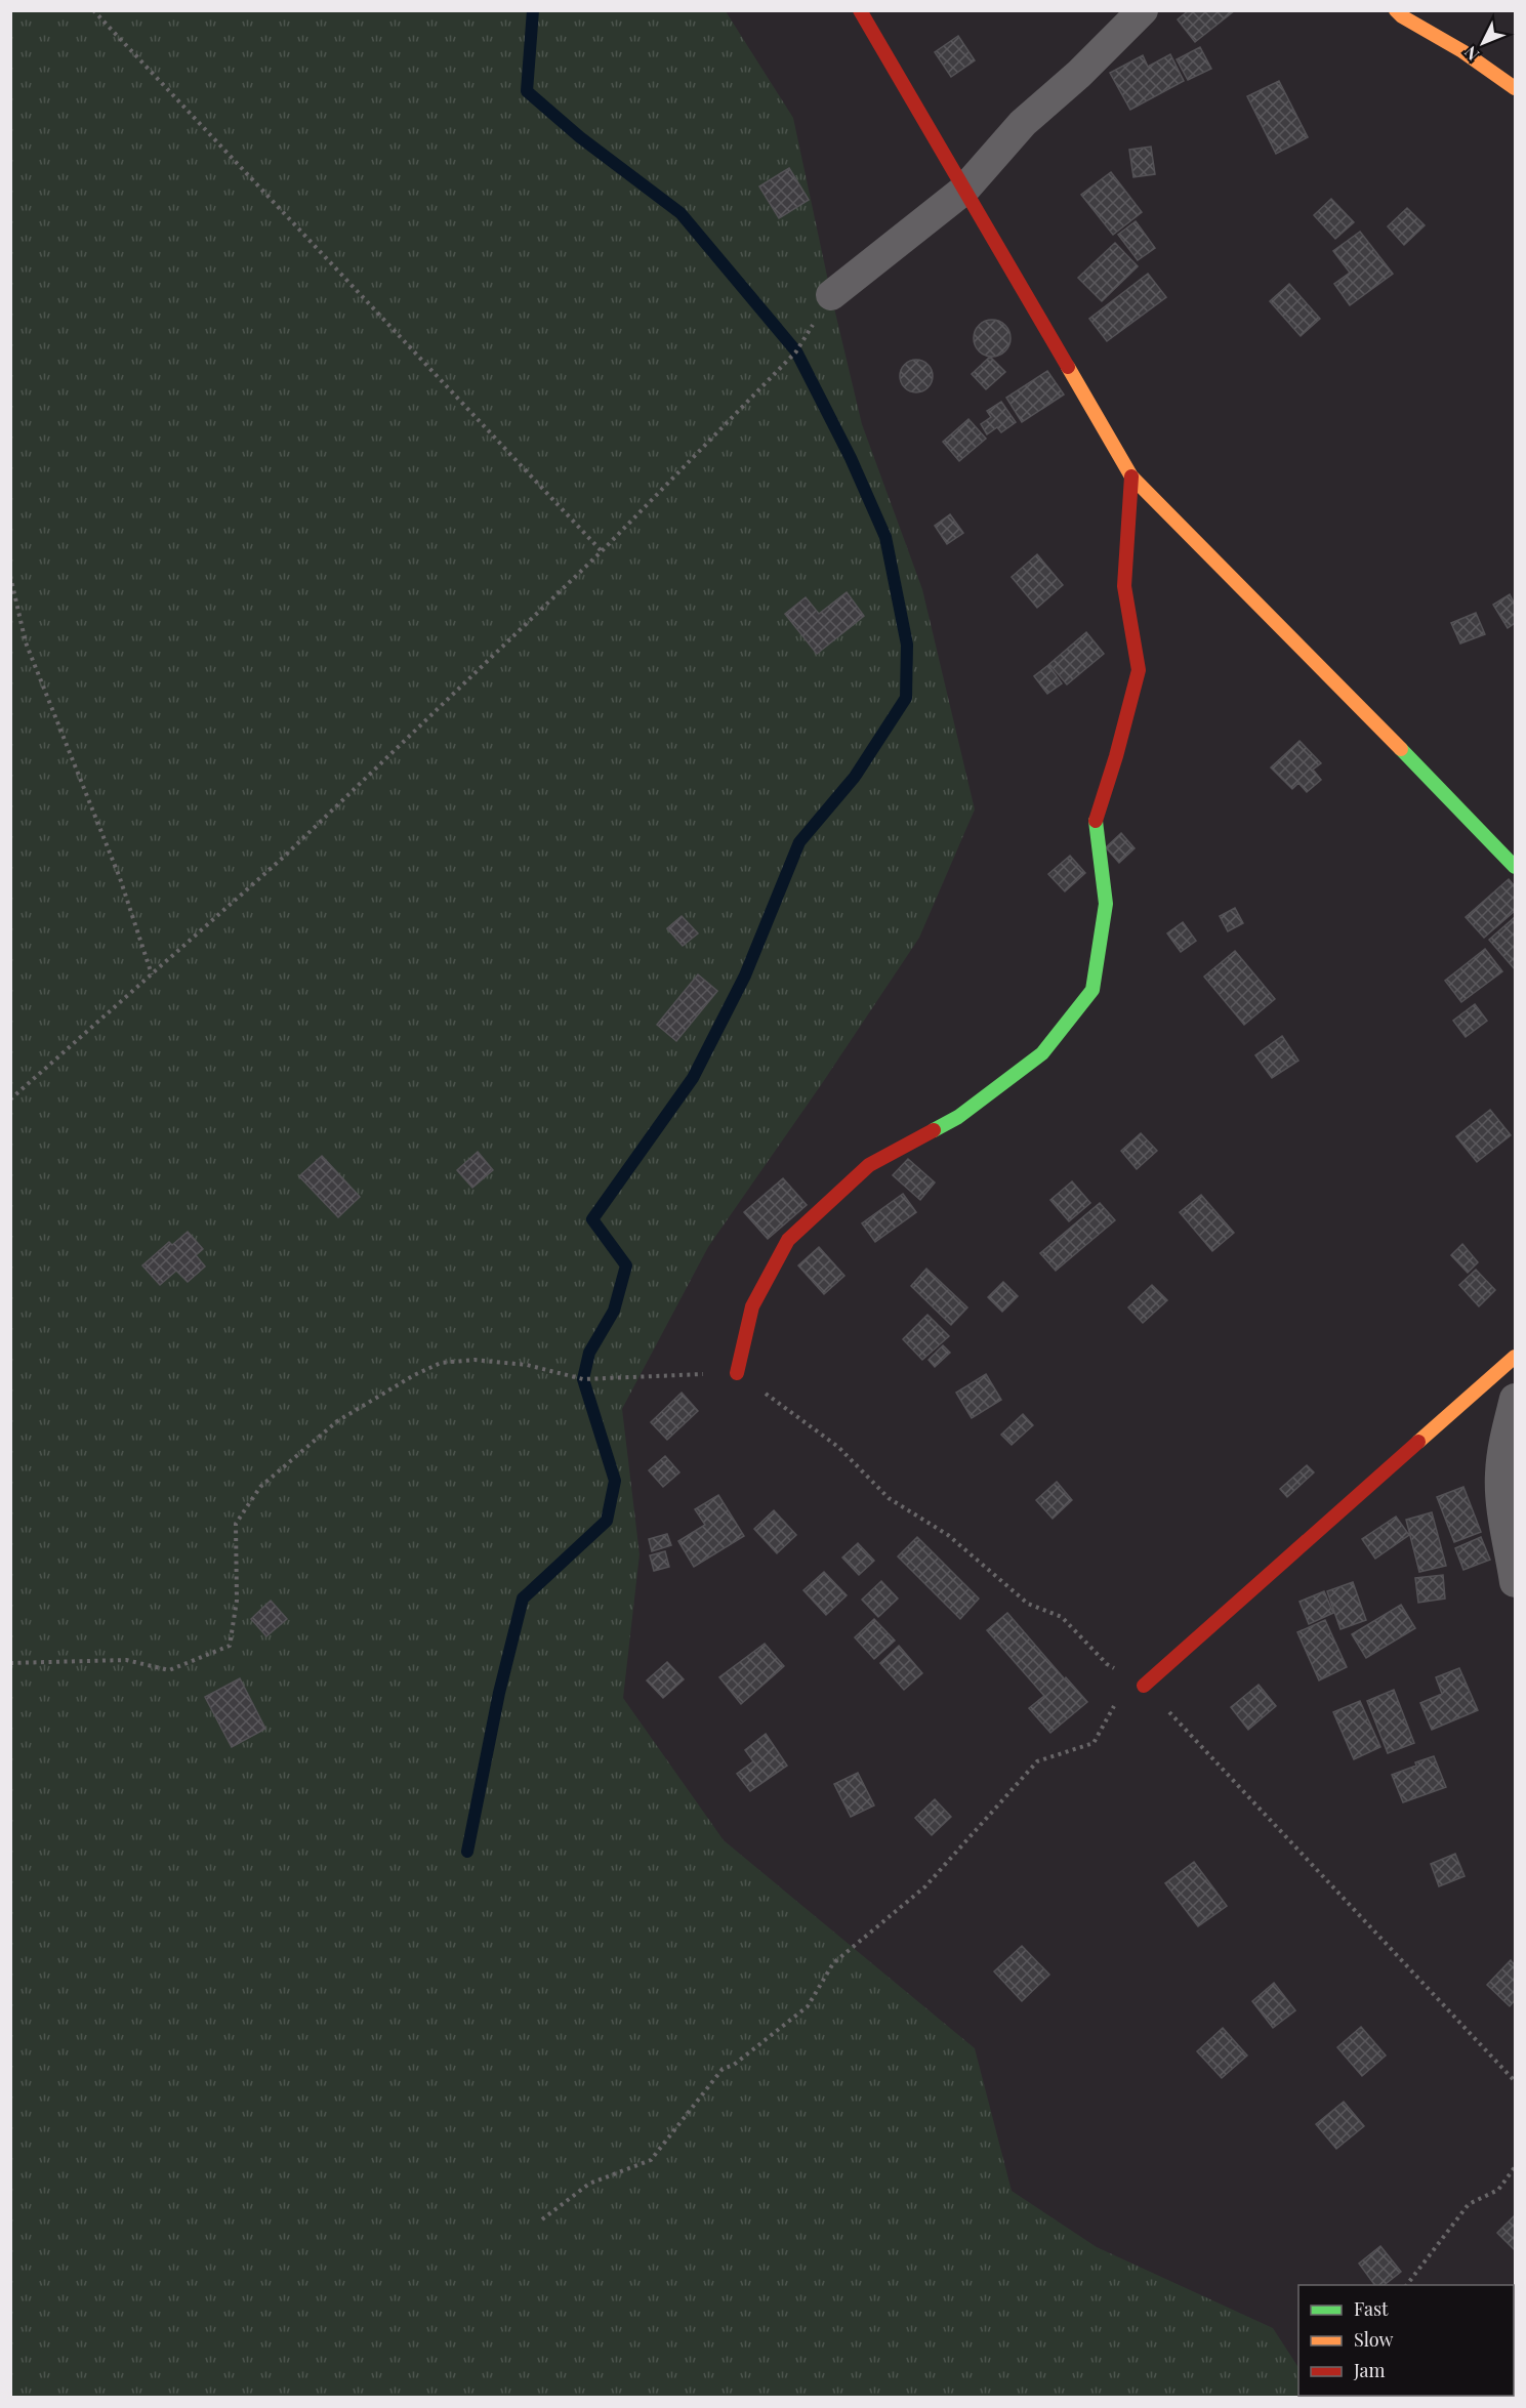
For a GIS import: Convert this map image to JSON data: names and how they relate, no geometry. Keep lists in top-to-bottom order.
{
  "legend": ["Fast", "Slow", "Jam"],
  "north": "bottom left"
}
